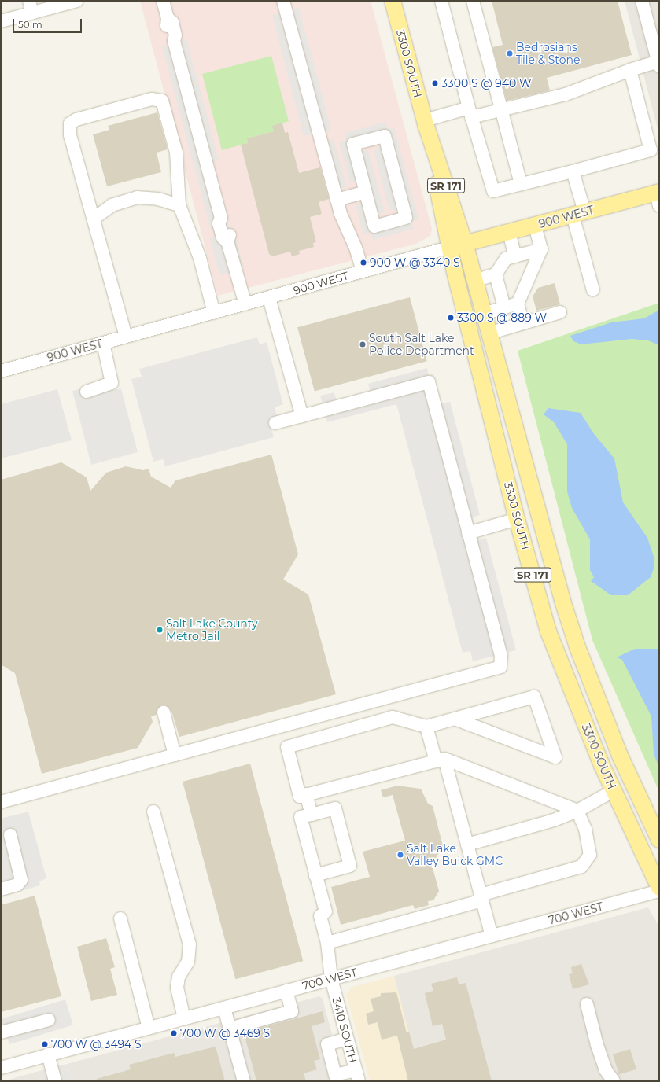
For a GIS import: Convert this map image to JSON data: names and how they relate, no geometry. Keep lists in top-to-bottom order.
{
  "streets": {
    "main road": ["3300 SOUTH", "SR 171", "900 WEST"],
    "street": ["700 WEST", "3410 SOUTH"]
  },
  "crossings": [
    ["3300 SOUTH", "900 WEST"],
    ["700 WEST", "3410 SOUTH"]
  ],
  "places": [
    "Bedrosians Tile & Stone",
    "3300 S @ 940 W",
    "900 W @ 3340 S",
    "3300 S @ 889 W",
    "South Salt Lake Police Department",
    "Salt Lake County Metro Jail",
    "Salt Lake Valley Buick GMC",
    "700 W @ 3469 S",
    "700 W @ 3494 S"
  ],
  "scale_bar": "50 m"
}
